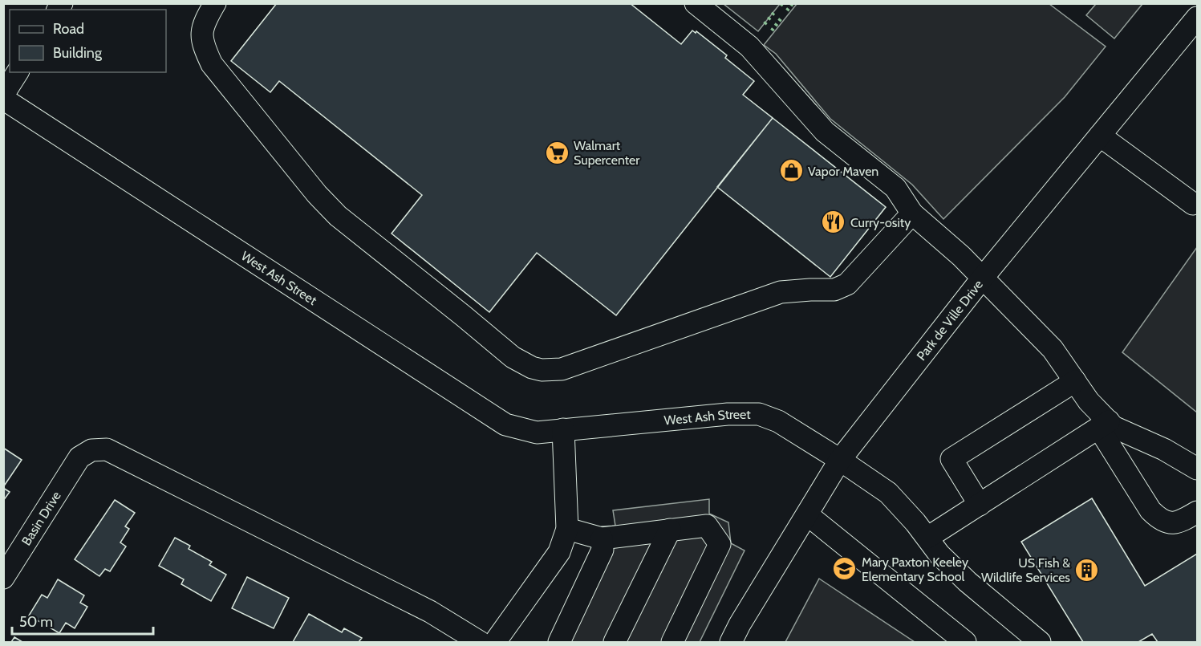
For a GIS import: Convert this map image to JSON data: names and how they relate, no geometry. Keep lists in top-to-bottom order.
{
  "streets": {
    "street": ["West Ash Street", "Park de Ville Drive", "Basin Drive"]
  },
  "crossings": [
    ["West Ash Street", "Park de Ville Drive"]
  ],
  "places": {
    "supermarket": ["Walmart Supercenter"],
    "shop": ["Vapor Maven"],
    "restaurant": ["Curry-osity"],
    "school or university": ["Mary Paxton Keeley Elementary School"],
    "building": ["US Fish & Wildlife Services"]
  },
  "legend": ["Road", "Building"],
  "scale_bar": "50 m"
}
